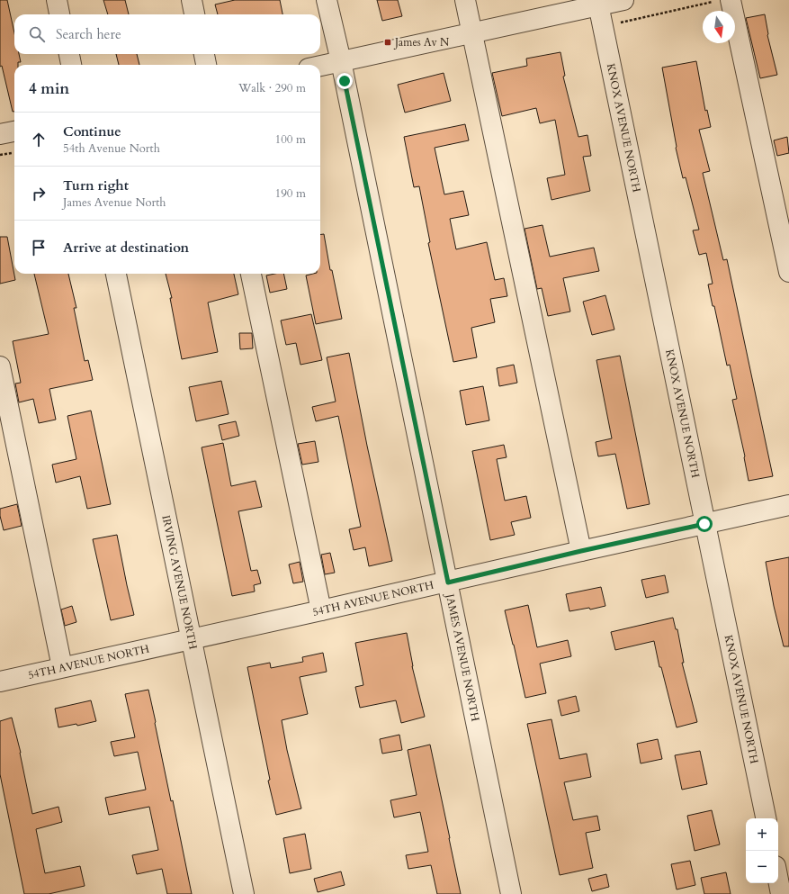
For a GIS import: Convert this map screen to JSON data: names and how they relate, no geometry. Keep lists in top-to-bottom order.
{
  "streets": {
    "street": [
      "KNOX AVENUE NORTH",
      "IRVING AVENUE NORTH",
      "54TH AVENUE NORTH",
      "JAMES AVENUE NORTH"
    ]
  },
  "crossings": [
    ["KNOX AVENUE NORTH", "54TH AVENUE NORTH"],
    ["IRVING AVENUE NORTH", "54TH AVENUE NORTH"],
    ["54TH AVENUE NORTH", "JAMES AVENUE NORTH"]
  ],
  "places": {
    "transit": ["James Av N"]
  },
  "north": "bottom",
  "page": {
    "search": "Search here",
    "heading": ["4 min", "Walk · 290 m"],
    "list": [
      ["Continue", "54th Avenue North", "100 m"],
      ["Turn right", "James Avenue North", "190 m"],
      "Arrive at destination"
    ],
    "map_buttons": ["+", "−"]
  }
}
